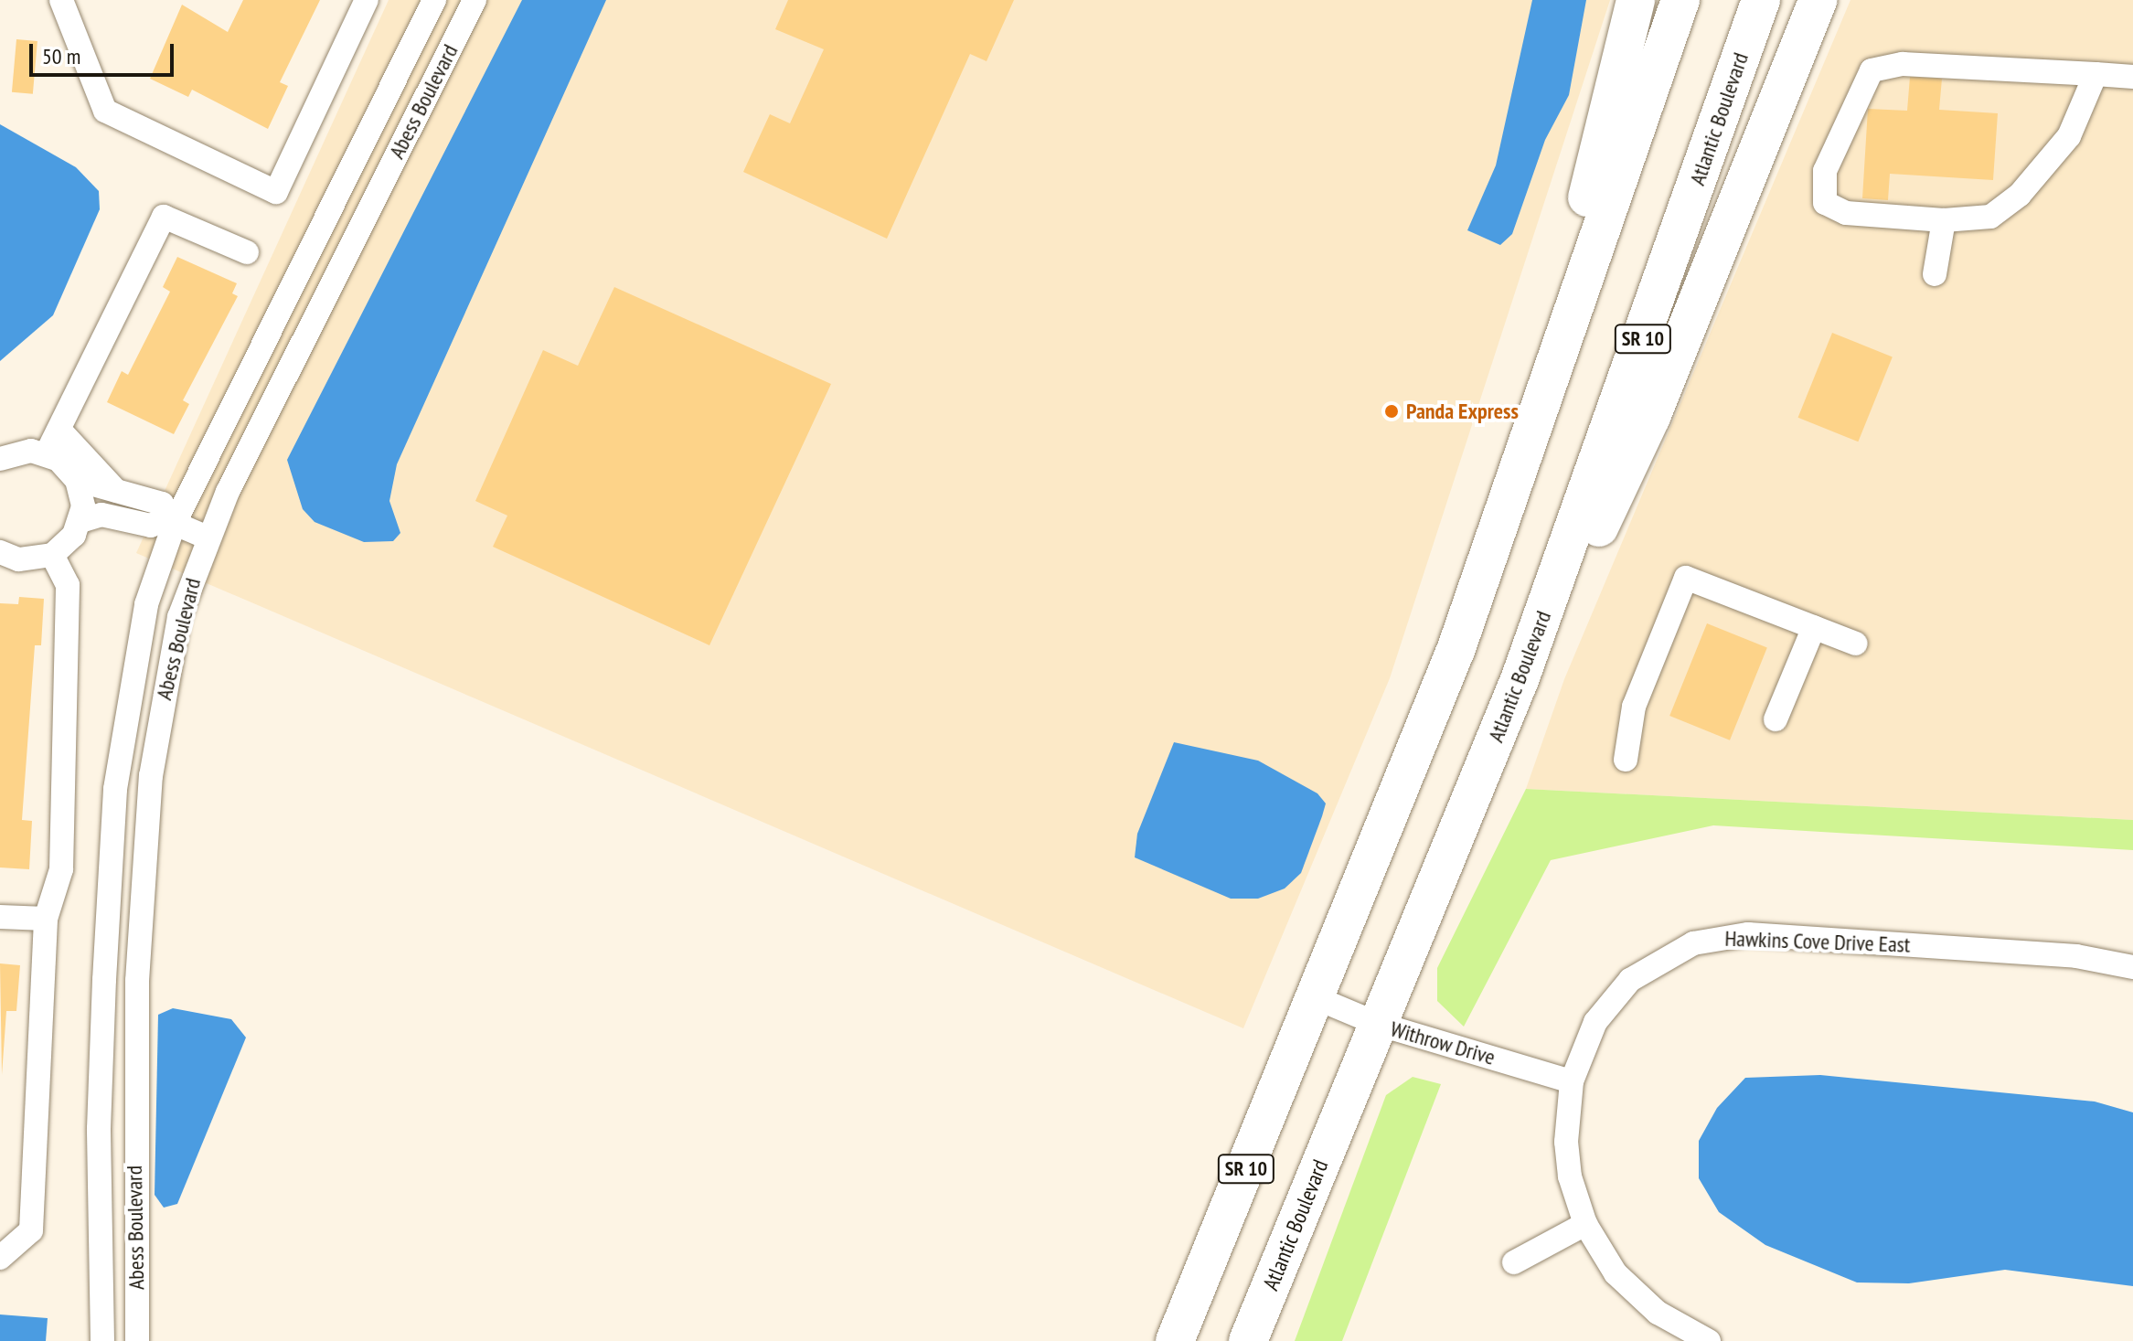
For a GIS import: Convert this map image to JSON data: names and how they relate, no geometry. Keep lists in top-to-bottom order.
{
  "streets": {
    "highway": ["Atlantic Boulevard", "SR 10"],
    "street": ["Abess Boulevard", "Hawkins Cove Drive East", "Withrow Drive"]
  },
  "crossings": [
    ["Atlantic Boulevard", "Withrow Drive"],
    ["SR 10", "Withrow Drive"],
    ["Hawkins Cove Drive East", "Withrow Drive"]
  ],
  "places": ["Panda Express"],
  "scale_bar": "50 m"
}
